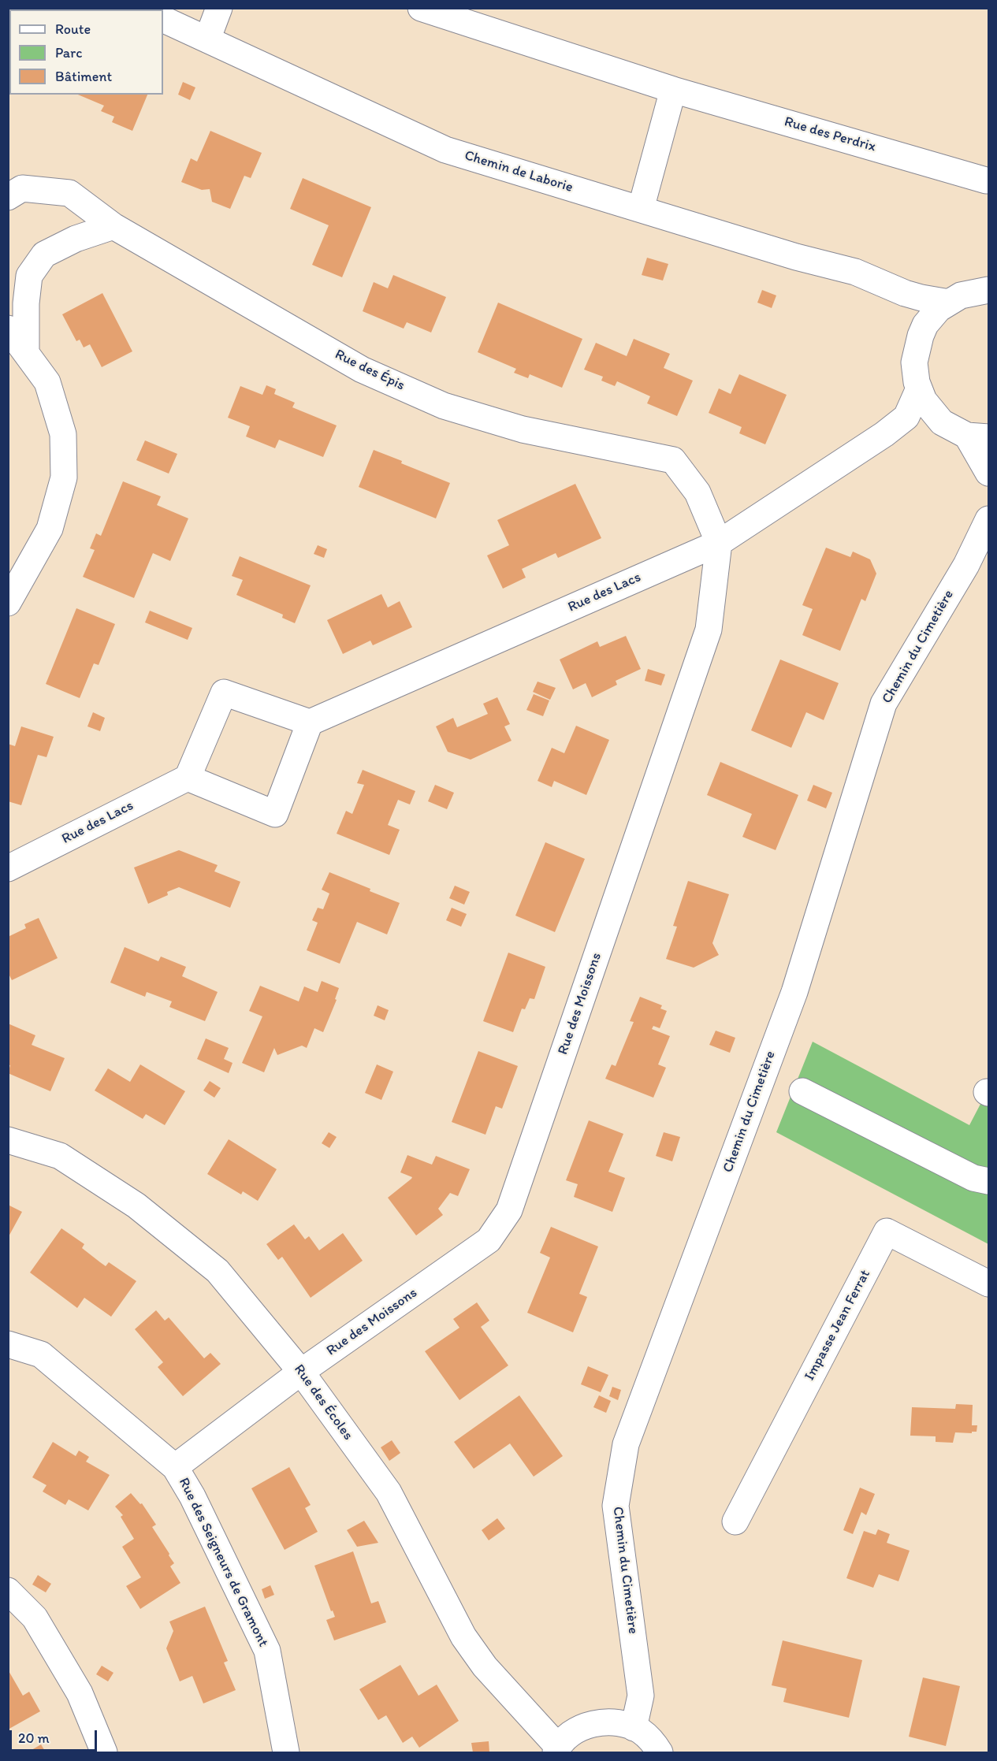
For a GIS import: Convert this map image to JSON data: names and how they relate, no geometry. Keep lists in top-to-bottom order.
{
  "streets": {
    "street": [
      "Rue des Perdrix",
      "Chemin de Laborie",
      "Rue des Épis",
      "Rue des Lacs",
      "Chemin du Cimetière",
      "Rue des Moissons",
      "Impasse Jean Ferrat",
      "Rue des Écoles",
      "Rue des Seigneurs de Gramont"
    ]
  },
  "crossings": [
    ["Rue des Épis", "Rue des Lacs"],
    ["Rue des Épis", "Rue des Moissons"],
    ["Rue des Lacs", "Rue des Moissons"],
    ["Rue des Moissons", "Rue des Écoles"],
    ["Rue des Moissons", "Rue des Seigneurs de Gramont"]
  ],
  "legend": ["Route", "Parc", "Bâtiment"],
  "scale_bar": "20 m"
}
